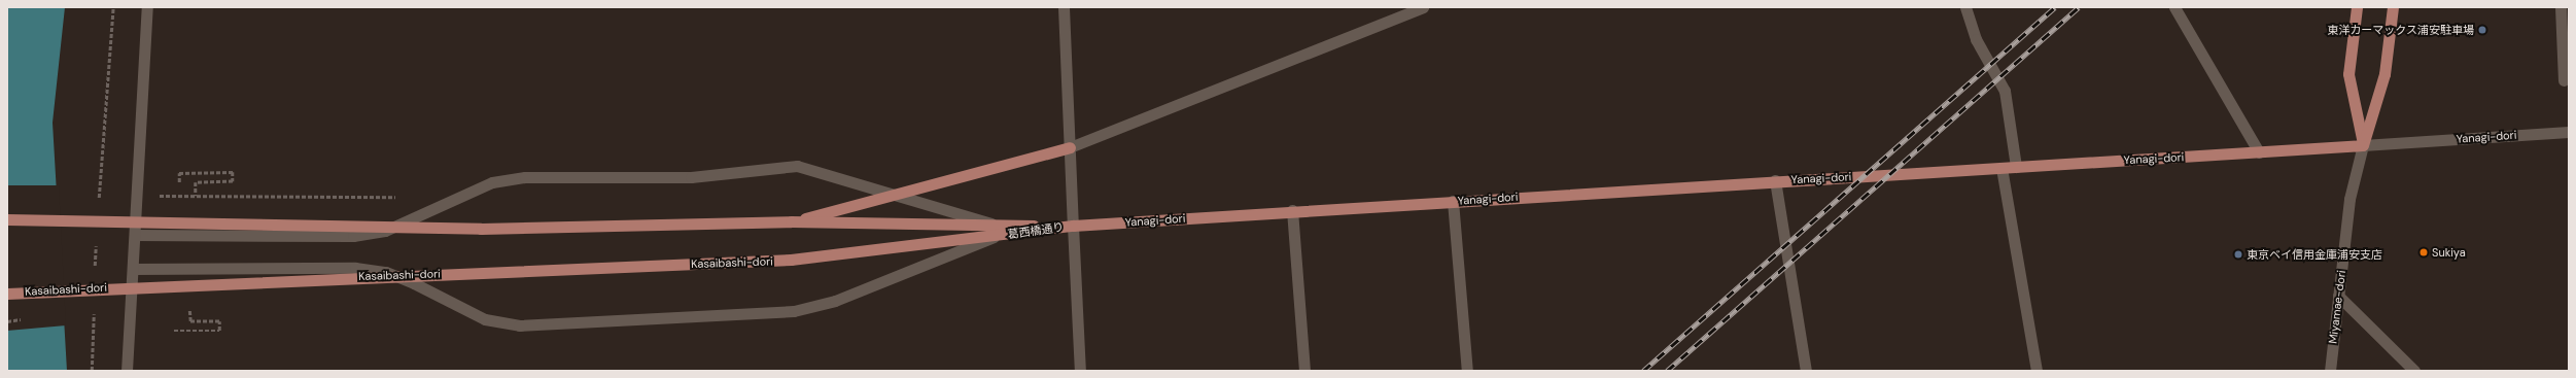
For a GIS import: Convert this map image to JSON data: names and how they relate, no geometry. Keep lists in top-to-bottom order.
{
  "streets": {
    "main road": ["Yanagi-dori", "葛西橋通り", "Kasaibashi-dori"],
    "street": ["Miyamae-dori"]
  },
  "crossings": [
    ["Yanagi-dori", "葛西橋通り"],
    ["Yanagi-dori", "Miyamae-dori"],
    ["葛西橋通り", "Kasaibashi-dori"]
  ],
  "places": ["東洋カーマックス浦安駐車場", "Sukiya", "東京ベイ信用金庫浦安支店"]
}
